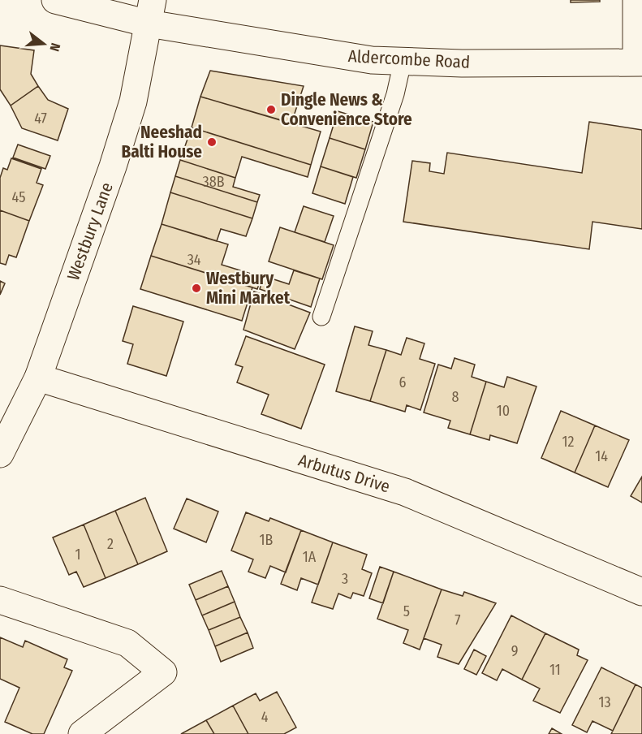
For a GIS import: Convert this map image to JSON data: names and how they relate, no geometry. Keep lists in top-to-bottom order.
{
  "streets": {
    "street": ["Aldercombe Road", "Westbury Lane", "Arbutus Drive"]
  },
  "crossings": [
    ["Aldercombe Road", "Westbury Lane"],
    ["Westbury Lane", "Arbutus Drive"]
  ],
  "places": ["Dingle News & Convenience Store", "Neeshad Balti House", "Westbury Mini Market"],
  "house_numbers": [
    "47",
    "38B",
    "45",
    "34",
    "6",
    "8",
    "10",
    "12",
    "14",
    "1B",
    "2",
    "1",
    "1A",
    "3",
    "5",
    "7",
    "9",
    "11",
    "13",
    "4"
  ],
  "north": "right"
}
